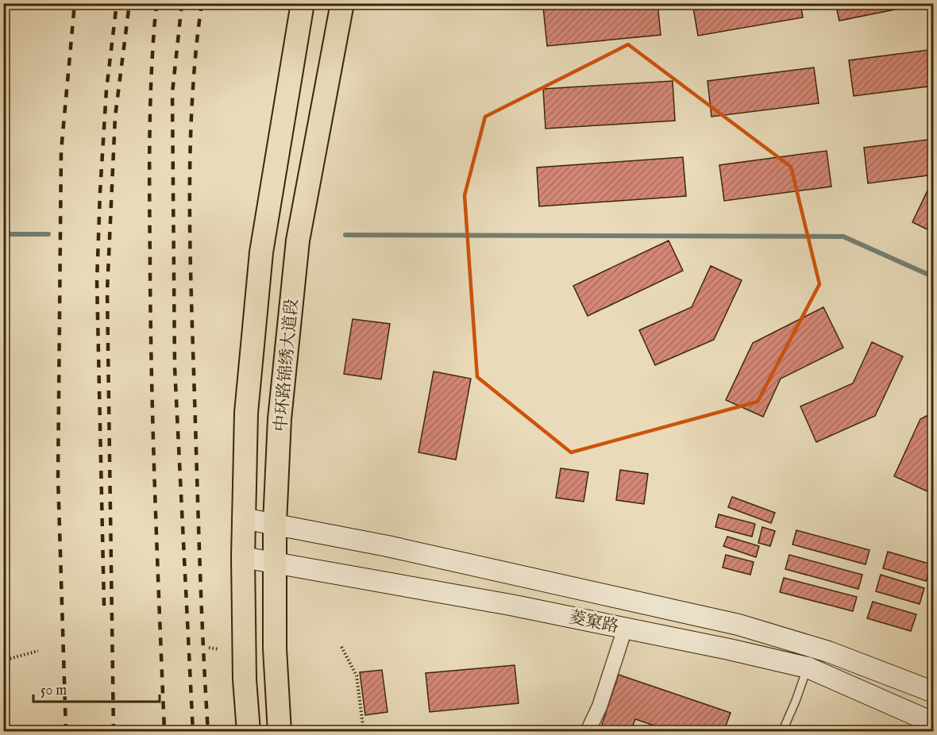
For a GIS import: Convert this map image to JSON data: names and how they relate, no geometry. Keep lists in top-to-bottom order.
{
  "streets": {
    "main road": ["中环路锦绣大道段"],
    "street": ["菱窠路"]
  },
  "crossings": [
    ["中环路锦绣大道段", "菱窠路"]
  ],
  "scale_bar": "50 m"
}
